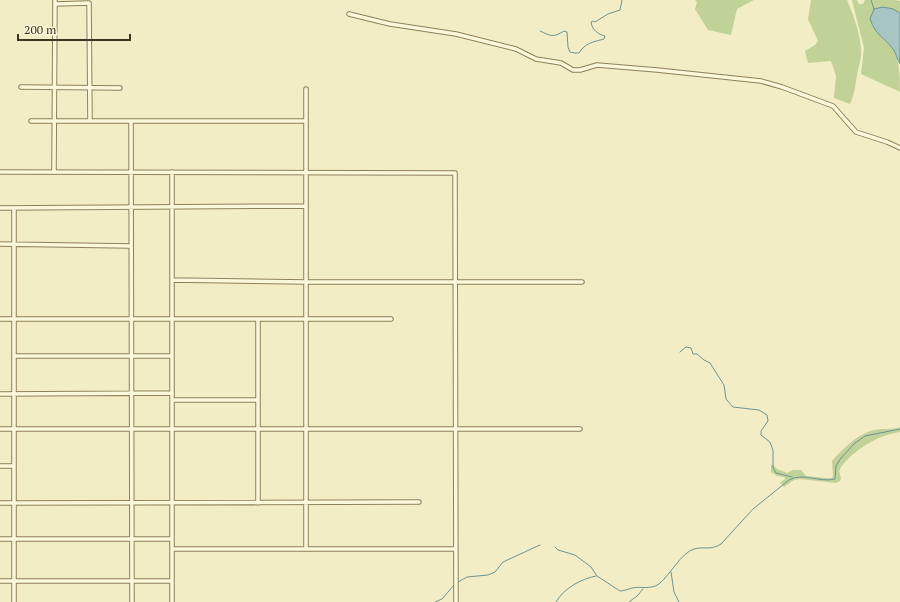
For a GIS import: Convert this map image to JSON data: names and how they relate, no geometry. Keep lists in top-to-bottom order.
{
  "scale_bar": "200 m"
}
